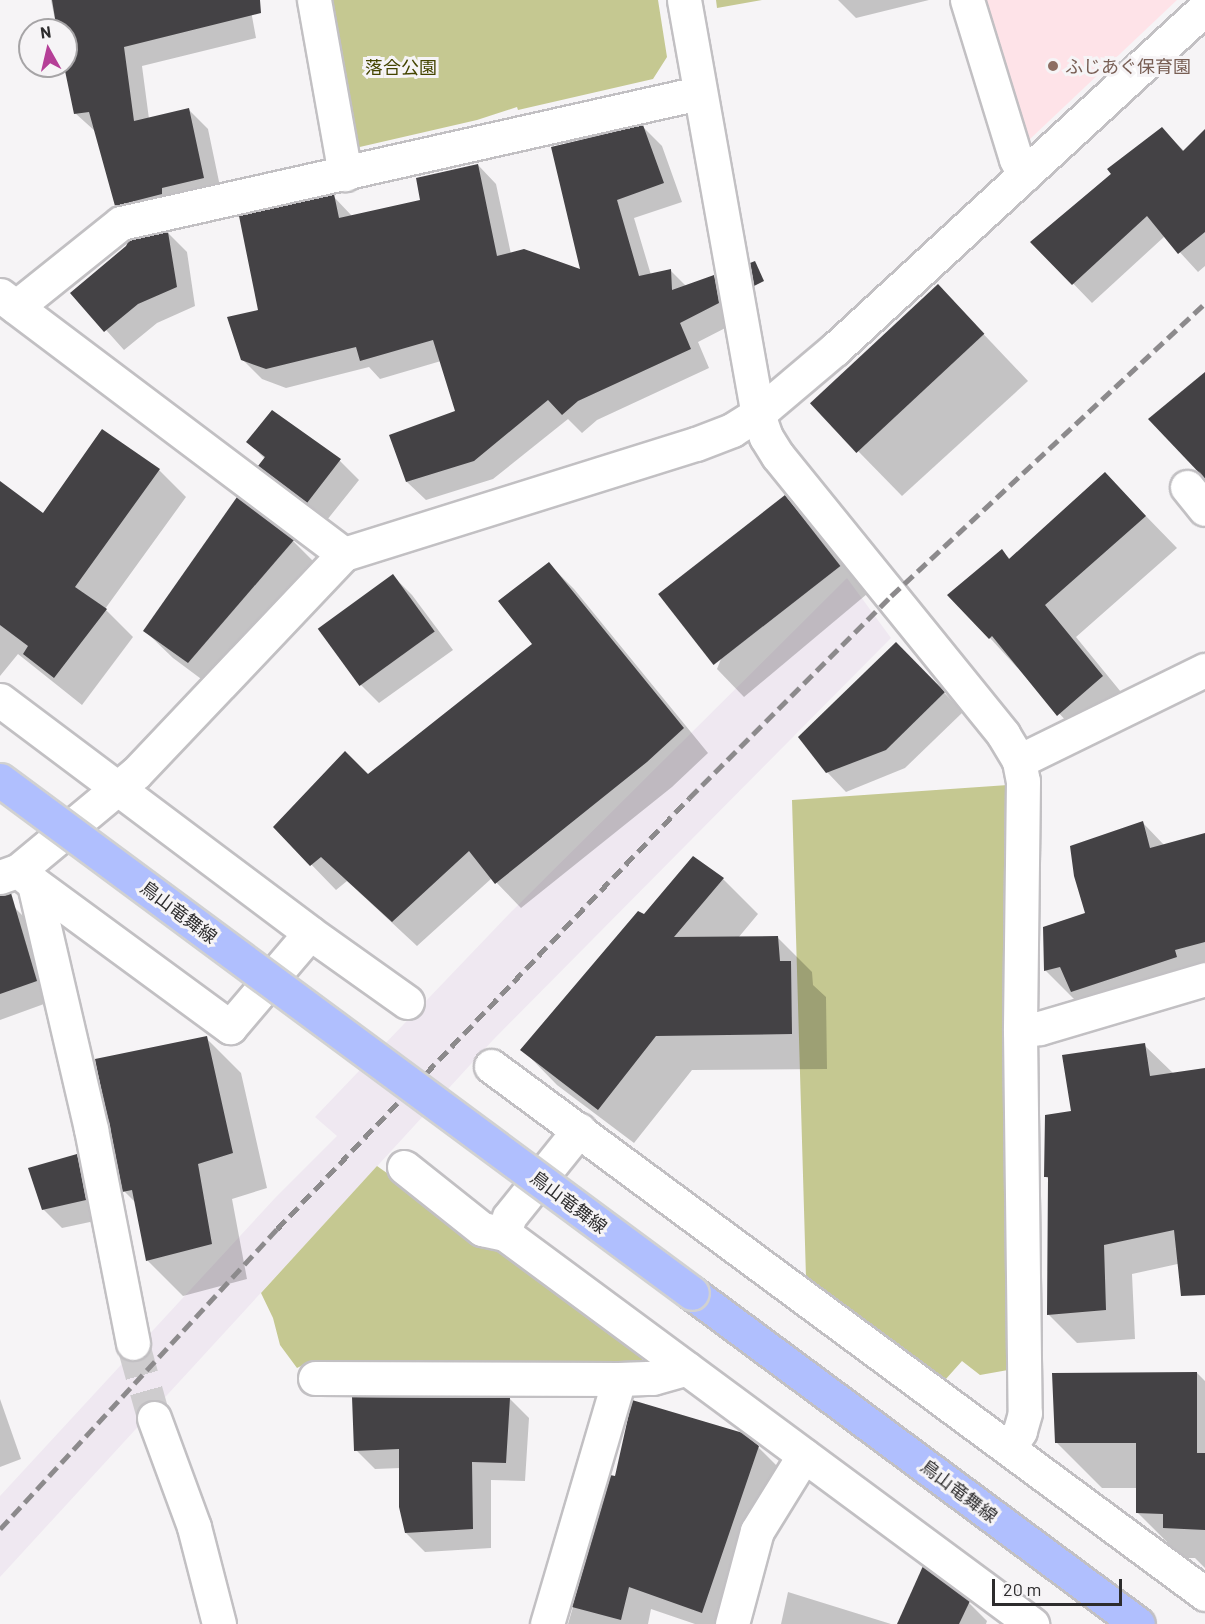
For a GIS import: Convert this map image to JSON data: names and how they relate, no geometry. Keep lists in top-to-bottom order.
{
  "streets": {
    "main road": ["鳥山竜舞線"]
  },
  "parks": ["落合公園"],
  "places": ["ふじあぐ保育園"],
  "scale_bar": "20 m",
  "north": "top"
}
